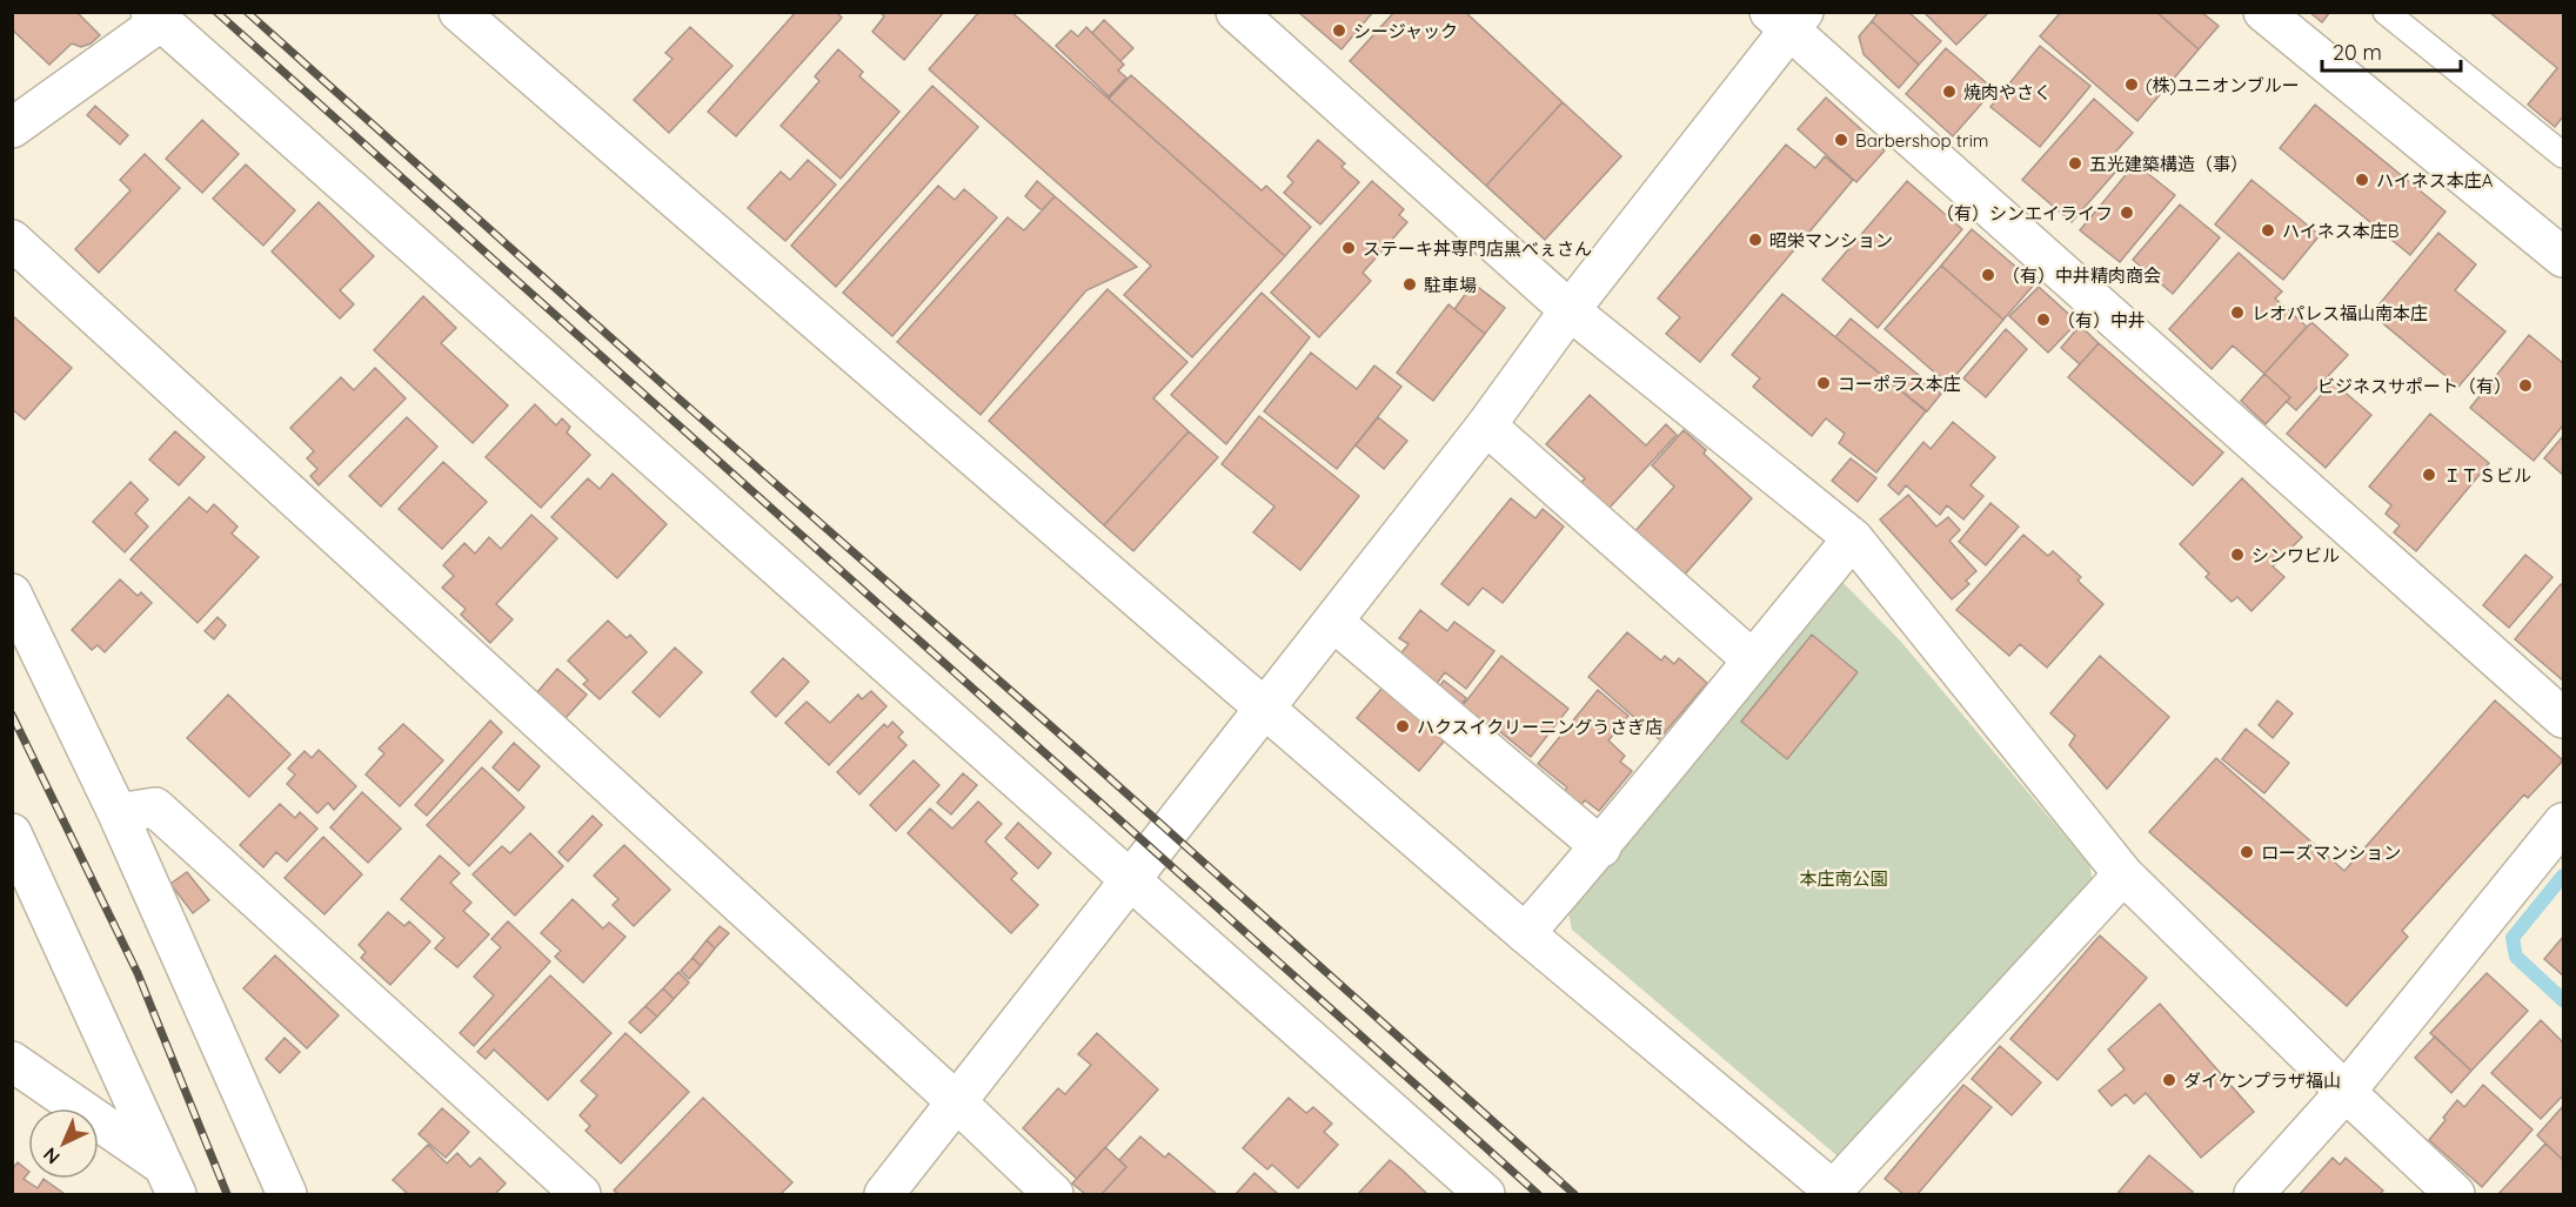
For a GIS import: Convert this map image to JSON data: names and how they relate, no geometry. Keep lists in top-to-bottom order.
{
  "parks": ["本庄南公園"],
  "places": [
    "シージャック",
    "(株)ユニオンブルー",
    "焼肉やさく",
    "Barbershop trim",
    "五光建築構造（事）",
    "ハイネス本庄A",
    "（有）シンエイライフ",
    "ハイネス本庄B",
    "昭栄マンション",
    "ステーキ丼専門店黒べぇさん",
    "（有）中井精肉商会",
    "駐車場",
    "レオパレス福山南本庄",
    "（有）中井",
    "コーポラス本庄",
    "ビジネスサポート（有）",
    "ＩＴＳビル",
    "シンワビル",
    "ハクスイクリーニングうさぎ店",
    "ローズマンション",
    "ダイケンプラザ福山"
  ],
  "scale_bar": "20 m",
  "north": "bottom left"
}
